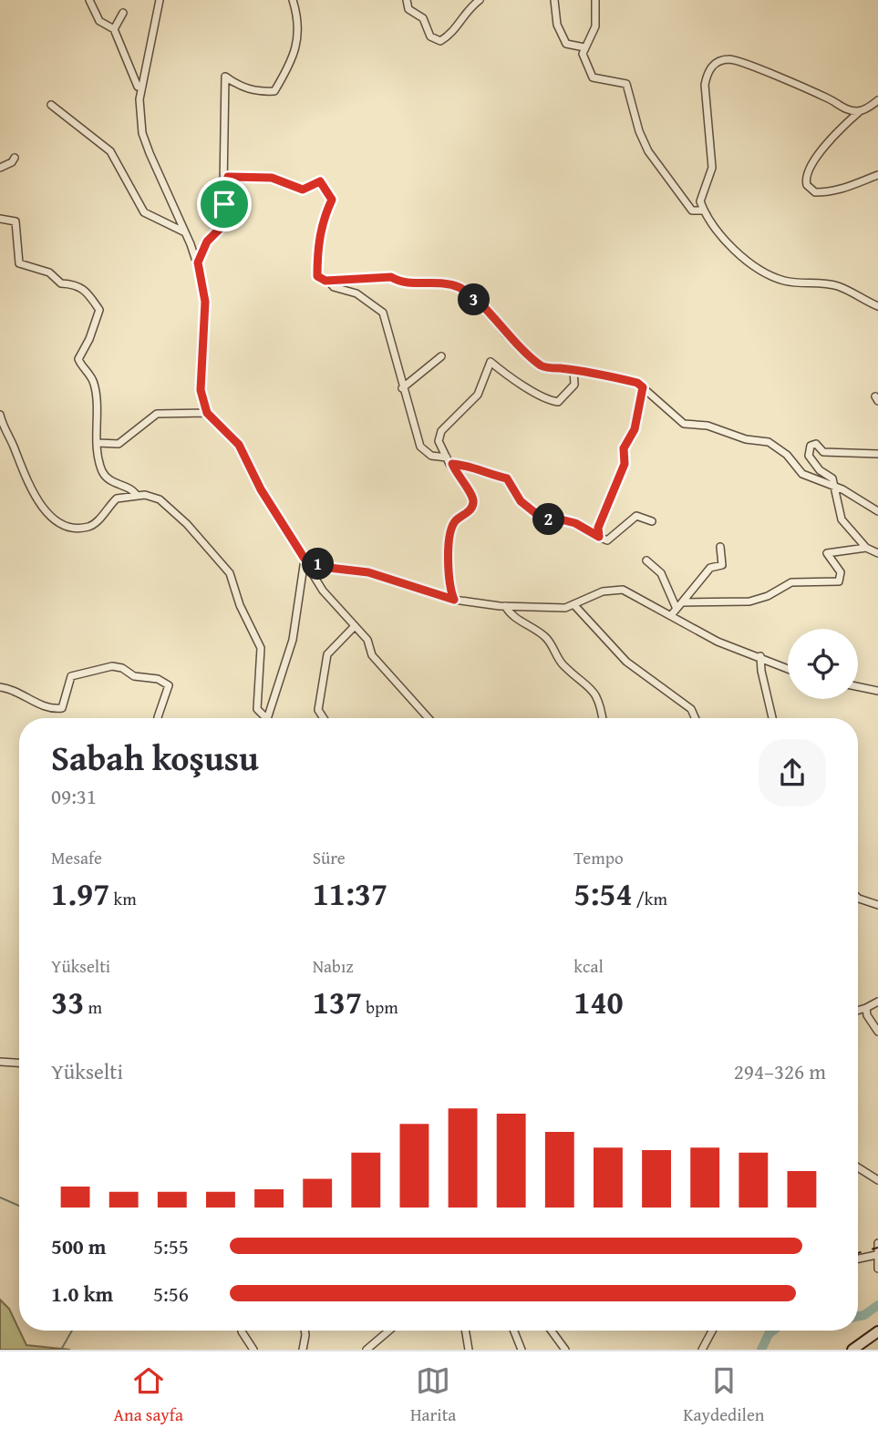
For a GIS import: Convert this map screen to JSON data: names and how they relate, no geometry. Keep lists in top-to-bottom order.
{
  "page": {
    "pins": ["3", "2", "1"],
    "heading": ["Sabah koşusu", "09:31"],
    "stats": [
      ["Mesafe", "1.97 km"],
      ["Süre", "11:37"],
      ["Tempo", "5:54 /km"],
      ["Yükselti", "33 m"],
      ["Nabız", "137 bpm"],
      ["kcal", "140"]
    ],
    "chart": ["Yükselti", "294–326 m"],
    "list": [
      {
        "name": "500 m",
        "note": "5:55"
      },
      {
        "name": "1.0 km",
        "note": "5:56"
      }
    ],
    "tabs": ["Ana sayfa", "Harita", "Kaydedilen"]
  }
}
